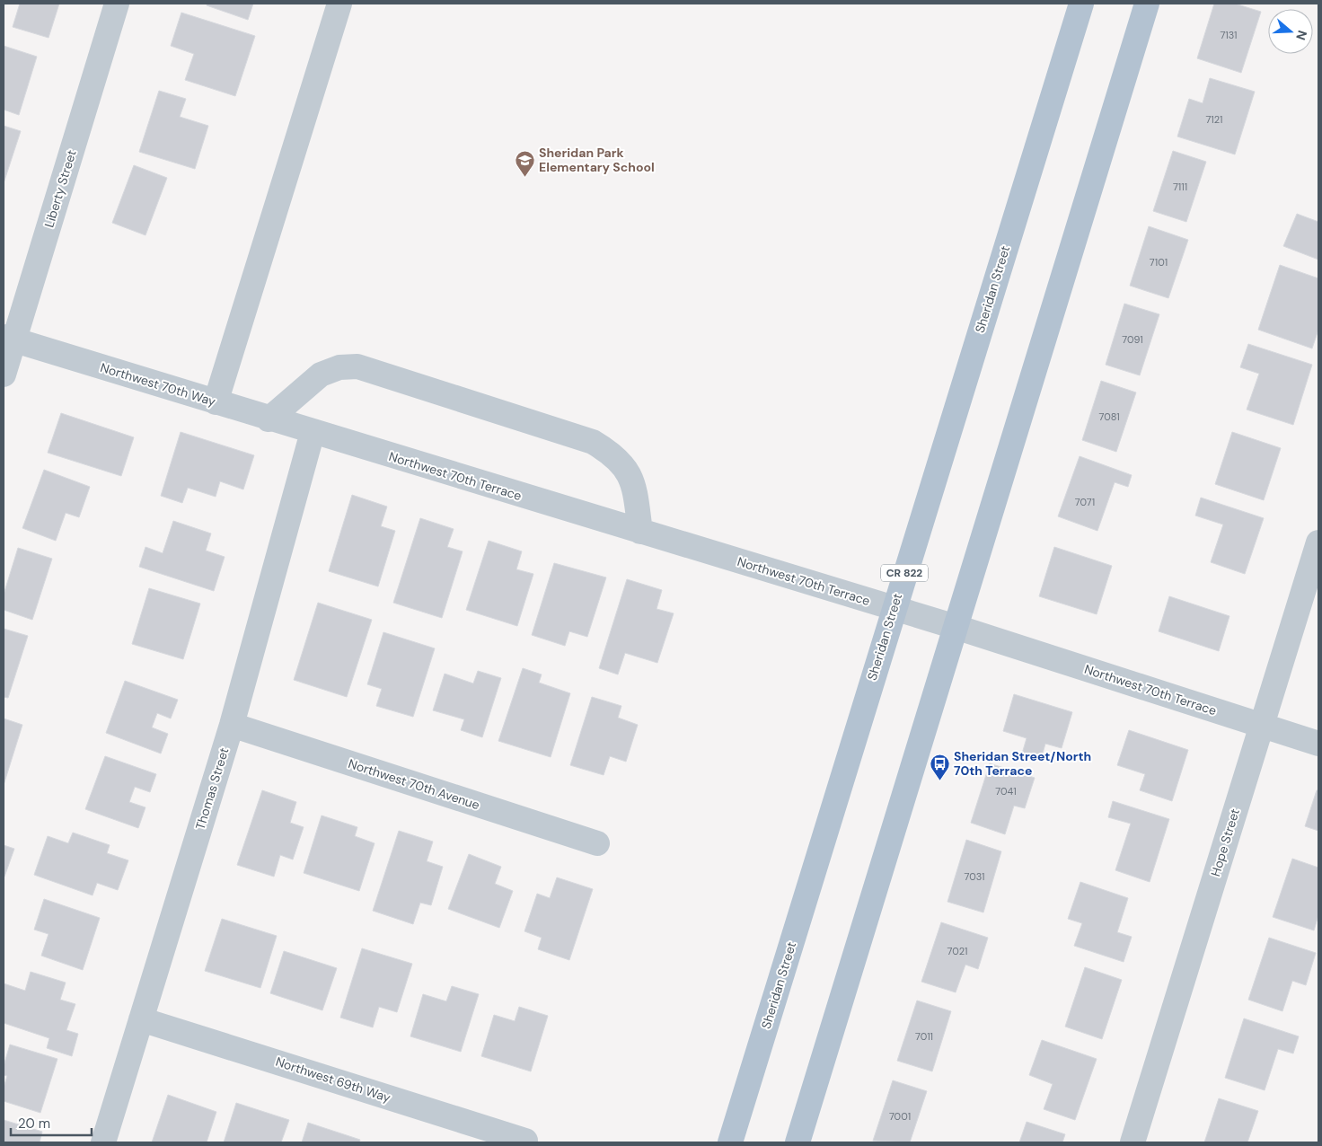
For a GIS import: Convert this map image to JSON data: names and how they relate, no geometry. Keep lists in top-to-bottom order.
{
  "streets": {
    "main road": ["Sheridan Street", "CR 822"],
    "street": [
      "Liberty Street",
      "Northwest 70th Way",
      "Northwest 70th Terrace",
      "Northwest 70th Avenue",
      "Thomas Street",
      "Hope Street",
      "Northwest 69th Way"
    ]
  },
  "crossings": [
    ["Liberty Street", "Northwest 70th Way"],
    ["Sheridan Street", "Northwest 70th Terrace"],
    ["Northwest 70th Way", "Northwest 70th Terrace"],
    ["Northwest 70th Way", "Thomas Street"],
    ["Northwest 70th Terrace", "Thomas Street"],
    ["Northwest 70th Terrace", "Hope Street"],
    ["Northwest 70th Avenue", "Thomas Street"],
    ["Thomas Street", "Northwest 69th Way"]
  ],
  "places": {
    "school or university": ["Sheridan Park Elementary School"],
    "bus stop": ["Sheridan Street/North 70th Terrace"]
  },
  "house_numbers": [
    "7131",
    "7121",
    "7111",
    "7101",
    "7091",
    "7081",
    "7071",
    "7041",
    "7031",
    "7021",
    "7011",
    "7001"
  ],
  "scale_bar": "20 m",
  "north": "right"
}
